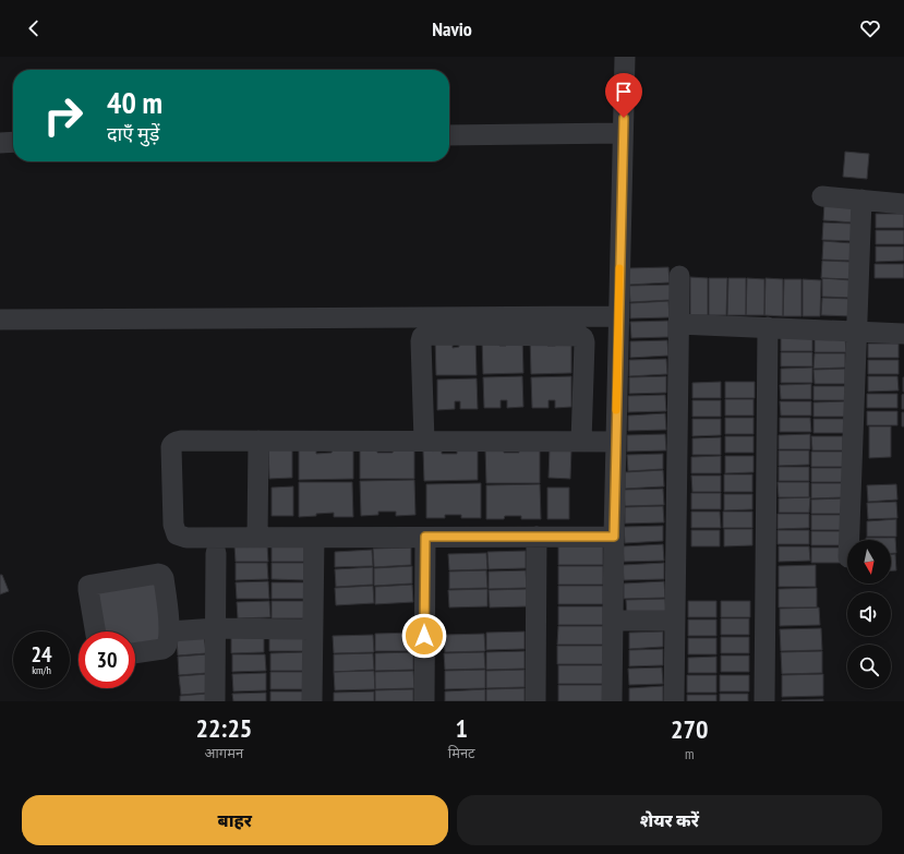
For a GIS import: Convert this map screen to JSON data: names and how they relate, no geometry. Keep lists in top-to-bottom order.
{
  "north": "bottom",
  "page": {
    "header": "Navio",
    "turn": ["40 m", "दाएँ मुड़ें"],
    "speed": "24 km/h",
    "limit": "30",
    "eta": [
      "22:25",
      "आगमन",
      "1",
      "मिनट",
      "270",
      "m"
    ],
    "buttons": ["बाहर", "शेयर करें"]
  }
}
